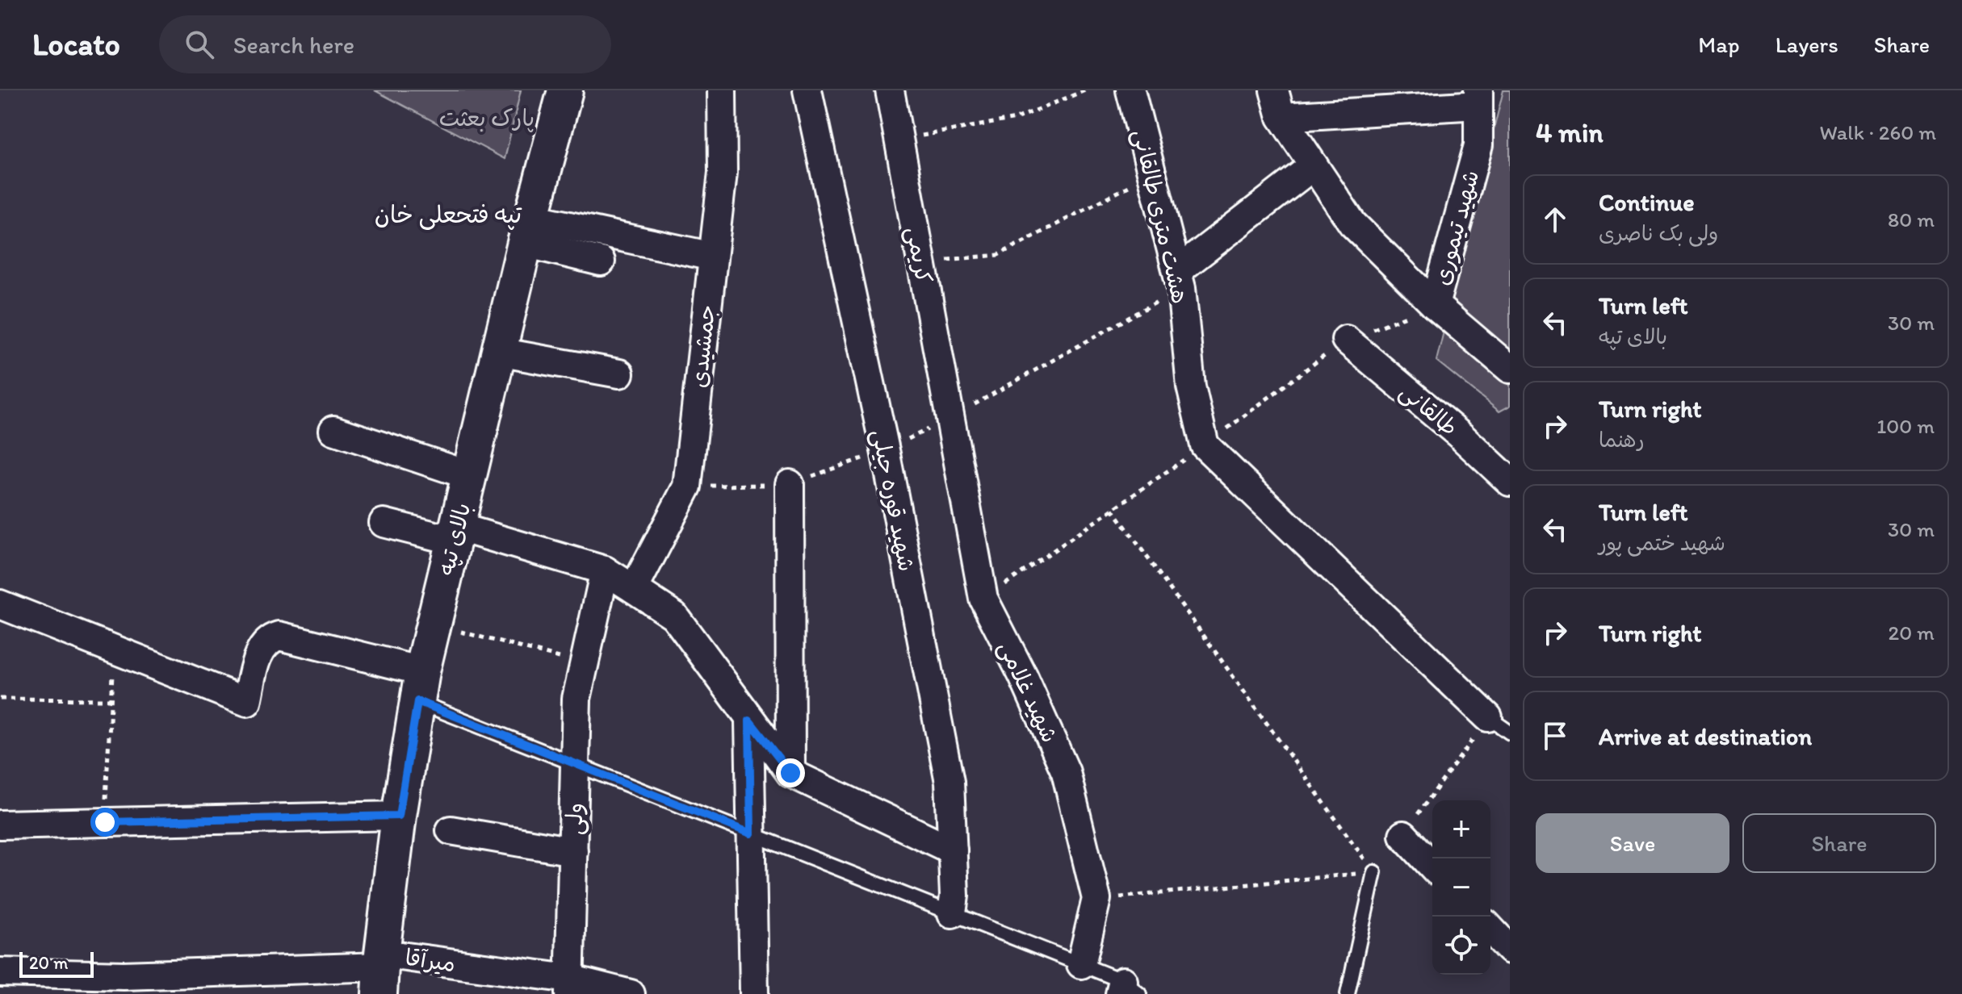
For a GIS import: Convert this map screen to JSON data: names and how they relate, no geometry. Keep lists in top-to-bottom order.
{
  "streets": {
    "street": [
      "هشت متری طالقانی",
      "شهید تیموری",
      "کریمی",
      "جمشیدی",
      "طالقانی",
      "شهید قوره جیلی",
      "بالای تپه",
      "شهید غلامی",
      "ولی",
      "میرآقا"
    ]
  },
  "crossings": [
    ["کریمی", "شهید غلامی"],
    ["بالای تپه", "میرآقا"],
    ["ولی", "میرآقا"]
  ],
  "districts": ["تپه فتحعلی خان"],
  "parks": ["پارک بعثت"],
  "scale_bar": "20 m",
  "page": {
    "header": "Locato",
    "search": "Search here",
    "nav": ["Map", "Layers", "Share"],
    "heading": ["4 min", "Walk · 260 m"],
    "list": [
      ["Continue", "ولی بک ناصری", "80 m"],
      ["Turn left", "بالای تپه", "30 m"],
      ["Turn right", "رهنما", "100 m"],
      ["Turn left", "شهید ختمی پور", "30 m"],
      ["Turn right", "20 m"],
      "Arrive at destination"
    ],
    "buttons": ["Save", "Share"],
    "map_buttons": ["+", "−"],
    "scale": "20 m"
  }
}
